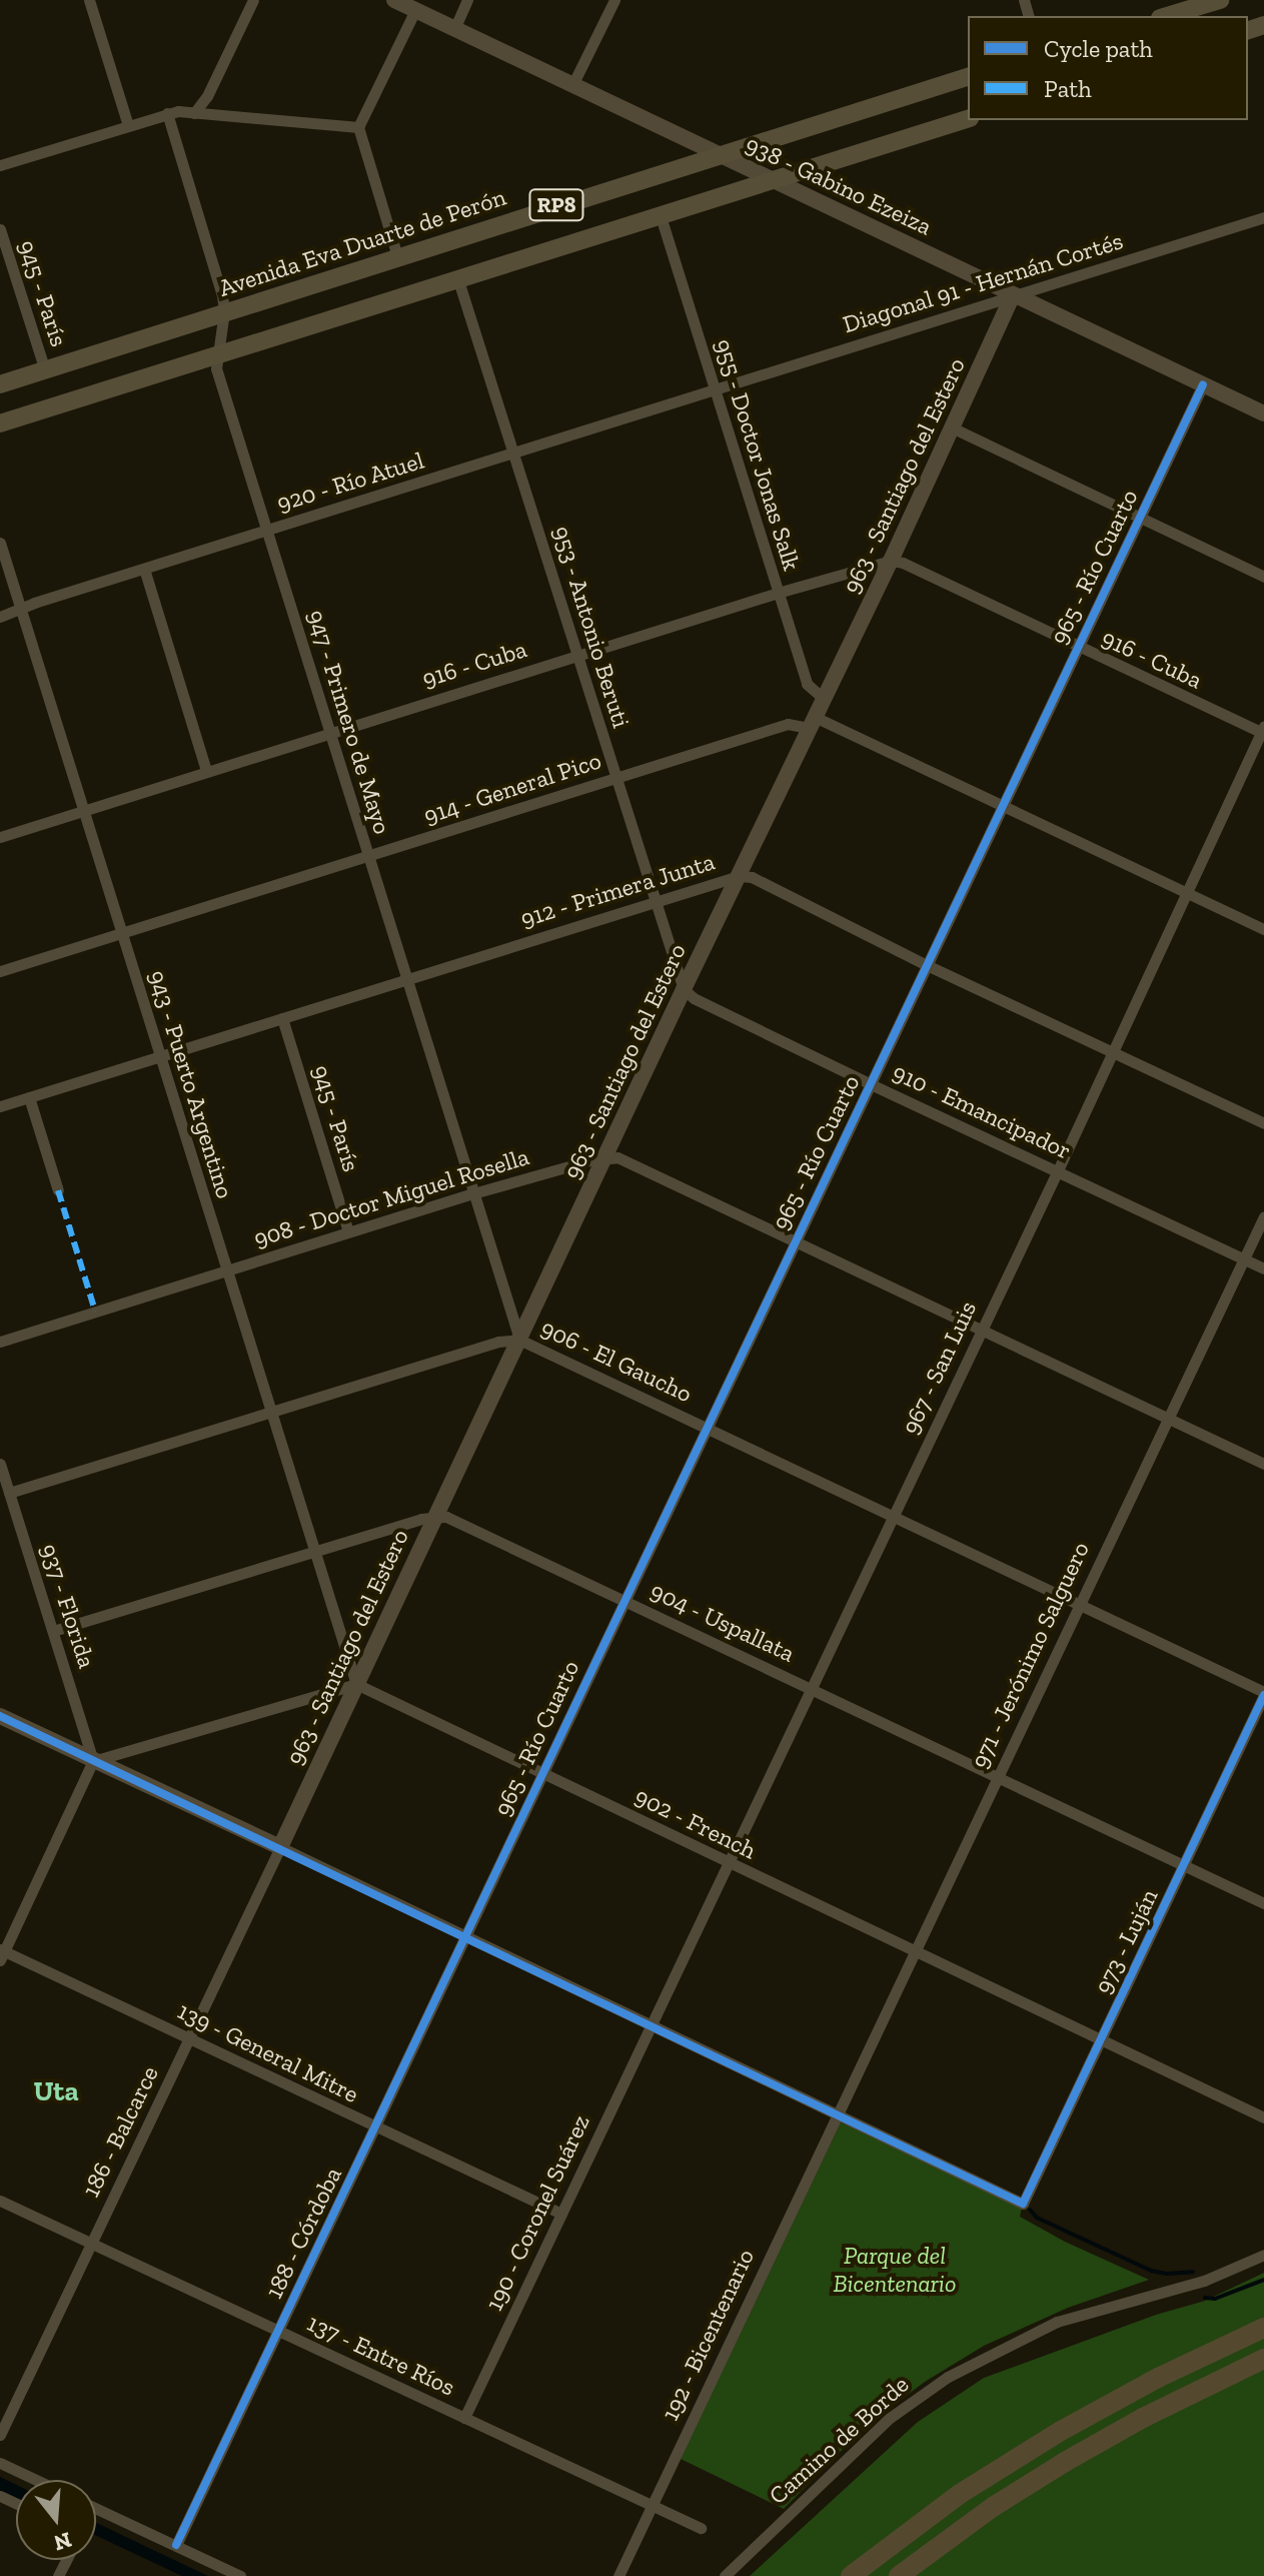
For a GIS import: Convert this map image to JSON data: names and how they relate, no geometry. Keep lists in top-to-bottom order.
{
  "streets": {
    "main road": ["RP8", "Avenida Eva Duarte de Perón"],
    "street": [
      "938 - Gabino Ezeiza",
      "Diagonal 91 - Hernán Cortés",
      "945 - París",
      "955 - Doctor Jonas Salk",
      "963 - Santiago del Estero",
      "920 - Río Atuel",
      "965 - Río Cuarto",
      "953 - Antonio Beruti",
      "916 - Cuba",
      "947 - Primero de Mayo",
      "914 - General Pico",
      "912 - Primera Junta",
      "943 - Puerto Argentino",
      "910 - Emancipador",
      "908 - Doctor Miguel Rosella",
      "906 - El Gaucho",
      "967 - San Luis",
      "937 - Florida",
      "904 - Uspallata",
      "971 - Jerónimo Salguero",
      "902 - French",
      "973 - Luján",
      "139 - General Mitre",
      "186 - Balcarce",
      "190 - Coronel Suárez",
      "188 - Córdoba",
      "192 - Bicentenario",
      "137 - Entre Ríos",
      "Camino de Borde"
    ]
  },
  "crossings": [
    ["938 - Gabino Ezeiza", "RP8"],
    ["938 - Gabino Ezeiza", "Avenida Eva Duarte de Perón"],
    ["938 - Gabino Ezeiza", "Diagonal 91 - Hernán Cortés"],
    ["938 - Gabino Ezeiza", "963 - Santiago del Estero"],
    ["938 - Gabino Ezeiza", "965 - Río Cuarto"],
    ["RP8", "955 - Doctor Jonas Salk"],
    ["RP8", "953 - Antonio Beruti"],
    ["RP8", "947 - Primero de Mayo"],
    ["Avenida Eva Duarte de Perón", "945 - París"],
    ["Avenida Eva Duarte de Perón", "947 - Primero de Mayo"],
    ["Diagonal 91 - Hernán Cortés", "955 - Doctor Jonas Salk"],
    ["Diagonal 91 - Hernán Cortés", "963 - Santiago del Estero"],
    ["Diagonal 91 - Hernán Cortés", "920 - Río Atuel"],
    ["945 - París", "912 - Primera Junta"],
    ["945 - París", "908 - Doctor Miguel Rosella"],
    ["955 - Doctor Jonas Salk", "963 - Santiago del Estero"],
    ["955 - Doctor Jonas Salk", "920 - Río Atuel"],
    ["955 - Doctor Jonas Salk", "916 - Cuba"],
    ["963 - Santiago del Estero", "953 - Antonio Beruti"],
    ["963 - Santiago del Estero", "916 - Cuba"],
    ["963 - Santiago del Estero", "947 - Primero de Mayo"],
    ["963 - Santiago del Estero", "914 - General Pico"],
    ["963 - Santiago del Estero", "912 - Primera Junta"],
    ["963 - Santiago del Estero", "943 - Puerto Argentino"],
    ["963 - Santiago del Estero", "910 - Emancipador"],
    ["963 - Santiago del Estero", "908 - Doctor Miguel Rosella"],
    ["963 - Santiago del Estero", "906 - El Gaucho"],
    ["963 - Santiago del Estero", "904 - Uspallata"],
    ["963 - Santiago del Estero", "902 - French"],
    ["963 - Santiago del Estero", "186 - Balcarce"],
    ["920 - Río Atuel", "953 - Antonio Beruti"],
    ["920 - Río Atuel", "947 - Primero de Mayo"],
    ["920 - Río Atuel", "943 - Puerto Argentino"],
    ["965 - Río Cuarto", "916 - Cuba"],
    ["965 - Río Cuarto", "914 - General Pico"],
    ["965 - Río Cuarto", "912 - Primera Junta"],
    ["965 - Río Cuarto", "910 - Emancipador"],
    ["965 - Río Cuarto", "906 - El Gaucho"],
    ["965 - Río Cuarto", "904 - Uspallata"],
    ["965 - Río Cuarto", "902 - French"],
    ["965 - Río Cuarto", "188 - Córdoba"],
    ["953 - Antonio Beruti", "916 - Cuba"],
    ["953 - Antonio Beruti", "914 - General Pico"],
    ["953 - Antonio Beruti", "912 - Primera Junta"],
    ["953 - Antonio Beruti", "910 - Emancipador"],
    ["916 - Cuba", "947 - Primero de Mayo"],
    ["916 - Cuba", "943 - Puerto Argentino"],
    ["916 - Cuba", "967 - San Luis"],
    ["947 - Primero de Mayo", "914 - General Pico"],
    ["947 - Primero de Mayo", "912 - Primera Junta"],
    ["947 - Primero de Mayo", "908 - Doctor Miguel Rosella"],
    ["947 - Primero de Mayo", "906 - El Gaucho"],
    ["914 - General Pico", "943 - Puerto Argentino"],
    ["914 - General Pico", "967 - San Luis"],
    ["912 - Primera Junta", "943 - Puerto Argentino"],
    ["912 - Primera Junta", "967 - San Luis"],
    ["943 - Puerto Argentino", "908 - Doctor Miguel Rosella"],
    ["943 - Puerto Argentino", "906 - El Gaucho"],
    ["943 - Puerto Argentino", "902 - French"],
    ["910 - Emancipador", "967 - San Luis"],
    ["910 - Emancipador", "971 - Jerónimo Salguero"],
    ["906 - El Gaucho", "967 - San Luis"],
    ["906 - El Gaucho", "937 - Florida"],
    ["906 - El Gaucho", "971 - Jerónimo Salguero"],
    ["906 - El Gaucho", "973 - Luján"],
    ["967 - San Luis", "904 - Uspallata"],
    ["967 - San Luis", "902 - French"],
    ["967 - San Luis", "190 - Coronel Suárez"],
    ["904 - Uspallata", "971 - Jerónimo Salguero"],
    ["904 - Uspallata", "973 - Luján"],
    ["971 - Jerónimo Salguero", "902 - French"],
    ["971 - Jerónimo Salguero", "973 - Luján"],
    ["971 - Jerónimo Salguero", "192 - Bicentenario"],
    ["902 - French", "973 - Luján"],
    ["973 - Luján", "192 - Bicentenario"],
    ["139 - General Mitre", "186 - Balcarce"],
    ["139 - General Mitre", "190 - Coronel Suárez"],
    ["139 - General Mitre", "188 - Córdoba"],
    ["186 - Balcarce", "137 - Entre Ríos"],
    ["190 - Coronel Suárez", "137 - Entre Ríos"],
    ["188 - Córdoba", "137 - Entre Ríos"],
    ["192 - Bicentenario", "137 - Entre Ríos"]
  ],
  "districts": ["Uta"],
  "parks": ["Parque del Bicentenario"],
  "legend": ["Cycle path", "Path"],
  "north": "bottom"
}
